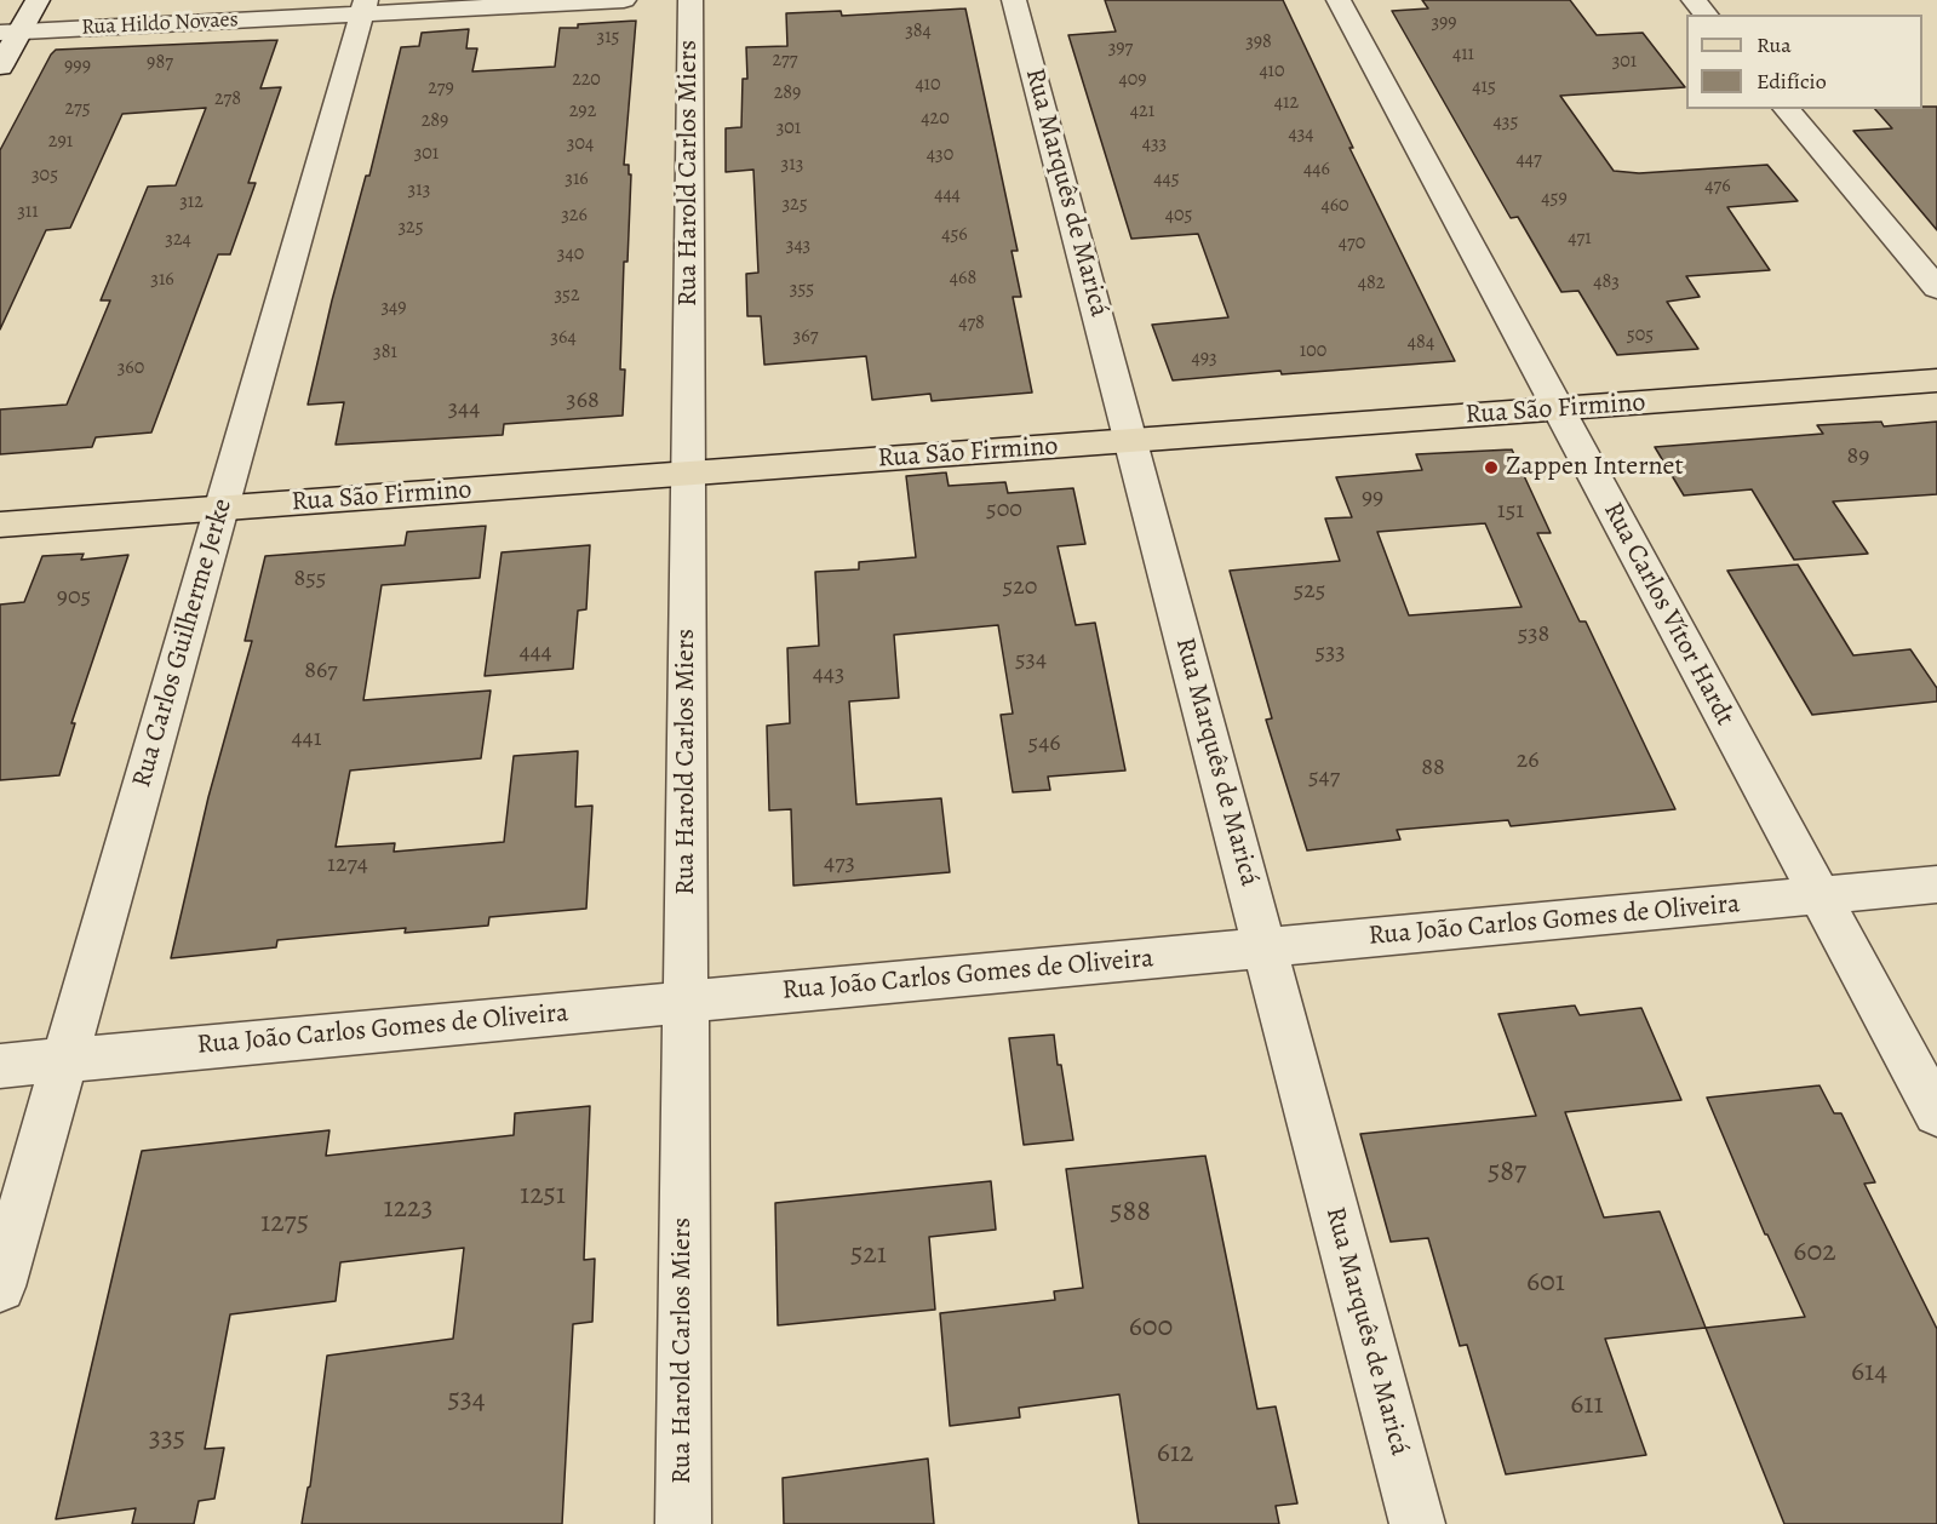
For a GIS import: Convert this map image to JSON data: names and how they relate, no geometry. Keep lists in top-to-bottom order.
{
  "streets": {
    "main road": ["Rua São Firmino"],
    "street": [
      "Rua Hildo Novaes",
      "Rua Harold Carlos Miers",
      "Rua Marquês de Maricá",
      "Rua Carlos Vítor Hardt",
      "Rua Carlos Guilherme Jerke",
      "Rua João Carlos Gomes de Oliveira"
    ]
  },
  "crossings": [
    ["Rua Hildo Novaes", "Rua Carlos Guilherme Jerke"],
    ["Rua Harold Carlos Miers", "Rua São Firmino"],
    ["Rua Harold Carlos Miers", "Rua João Carlos Gomes de Oliveira"],
    ["Rua Marquês de Maricá", "Rua São Firmino"],
    ["Rua Marquês de Maricá", "Rua João Carlos Gomes de Oliveira"],
    ["Rua São Firmino", "Rua Carlos Vítor Hardt"],
    ["Rua São Firmino", "Rua Carlos Guilherme Jerke"],
    ["Rua Carlos Vítor Hardt", "Rua João Carlos Gomes de Oliveira"],
    ["Rua Carlos Guilherme Jerke", "Rua João Carlos Gomes de Oliveira"]
  ],
  "places": ["Zappen Internet"],
  "house_numbers": [
    "399",
    "384",
    "315",
    "398",
    "397",
    "411",
    "277",
    "301",
    "987",
    "999",
    "410",
    "220",
    "409",
    "410",
    "415",
    "279",
    "289",
    "278",
    "412",
    "275",
    "292",
    "421",
    "420",
    "289",
    "435",
    "301",
    "434",
    "291",
    "304",
    "433",
    "301",
    "430",
    "447",
    "313",
    "446",
    "305",
    "316",
    "445",
    "476",
    "313",
    "444",
    "459",
    "312",
    "325",
    "460",
    "311",
    "326",
    "405",
    "325",
    "456",
    "471",
    "324",
    "470",
    "343",
    "340",
    "468",
    "316",
    "483",
    "482",
    "355",
    "352",
    "349",
    "478",
    "505",
    "367",
    "364",
    "484",
    "100",
    "381",
    "493",
    "360",
    "368",
    "344",
    "89",
    "99",
    "500",
    "151",
    "855",
    "520",
    "525",
    "905",
    "538",
    "444",
    "533",
    "534",
    "867",
    "443",
    "441",
    "546",
    "26",
    "88",
    "547",
    "473",
    "1274",
    "587",
    "1251",
    "1223",
    "588",
    "1275",
    "602",
    "521",
    "601",
    "600",
    "614",
    "534",
    "611",
    "335",
    "612"
  ],
  "legend": ["Rua", "Edifício"]
}
